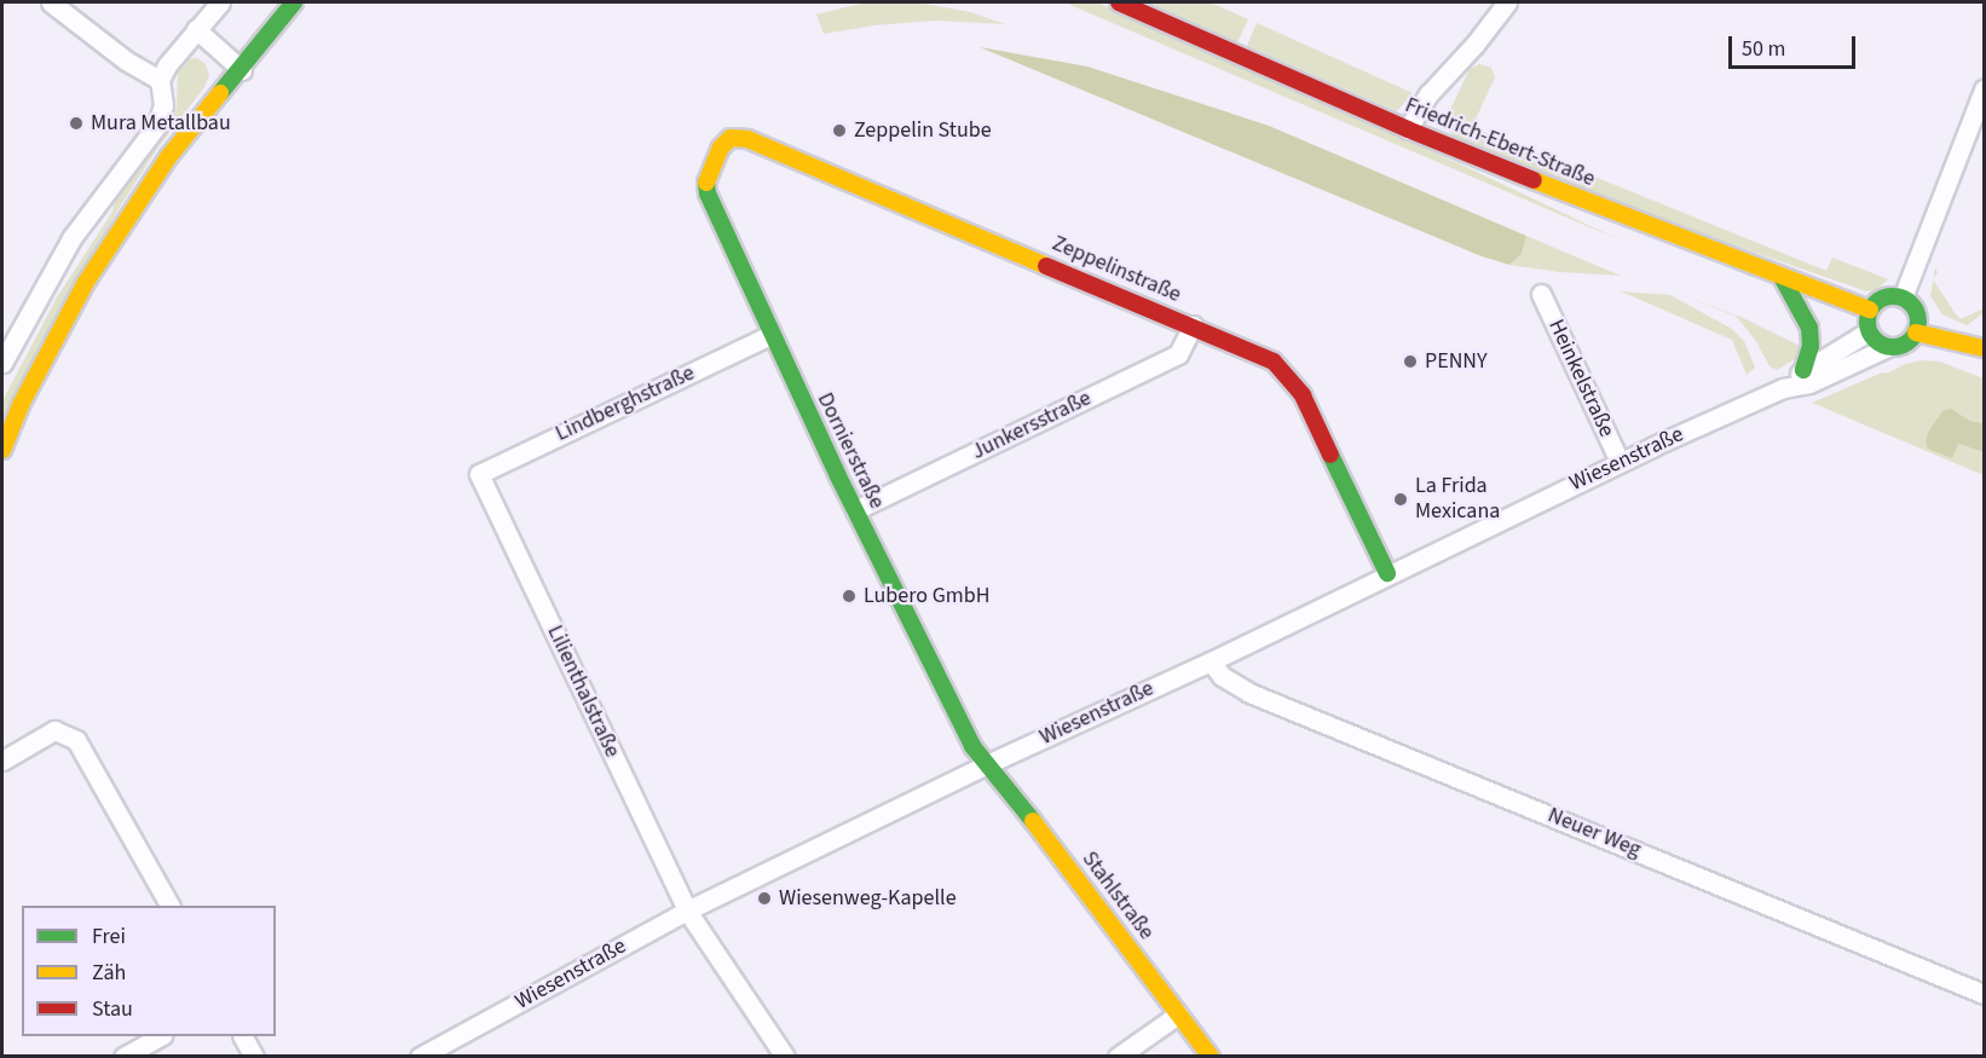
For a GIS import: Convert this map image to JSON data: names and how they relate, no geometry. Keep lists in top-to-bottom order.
{
  "streets": {
    "street": [
      "Friedrich-Ebert-Straße",
      "Zeppelinstraße",
      "Heinkelstraße",
      "Lindberghstraße",
      "Junkersstraße",
      "Dornierstraße",
      "Wiesenstraße",
      "Lilienthalstraße",
      "Neuer Weg",
      "Stahlstraße"
    ]
  },
  "crossings": [
    ["Friedrich-Ebert-Straße", "Wiesenstraße"],
    ["Zeppelinstraße", "Junkersstraße"],
    ["Zeppelinstraße", "Dornierstraße"],
    ["Zeppelinstraße", "Wiesenstraße"],
    ["Heinkelstraße", "Wiesenstraße"],
    ["Lindberghstraße", "Dornierstraße"],
    ["Lindberghstraße", "Lilienthalstraße"],
    ["Junkersstraße", "Dornierstraße"],
    ["Dornierstraße", "Wiesenstraße"],
    ["Dornierstraße", "Stahlstraße"],
    ["Wiesenstraße", "Lilienthalstraße"],
    ["Wiesenstraße", "Neuer Weg"],
    ["Wiesenstraße", "Stahlstraße"]
  ],
  "places": [
    "Mura Metallbau",
    "Zeppelin Stube",
    "PENNY",
    "La Frida Mexicana",
    "Lubero GmbH",
    "Wiesenweg-Kapelle"
  ],
  "legend": ["Frei", "Zäh", "Stau"],
  "scale_bar": "50 m"
}
